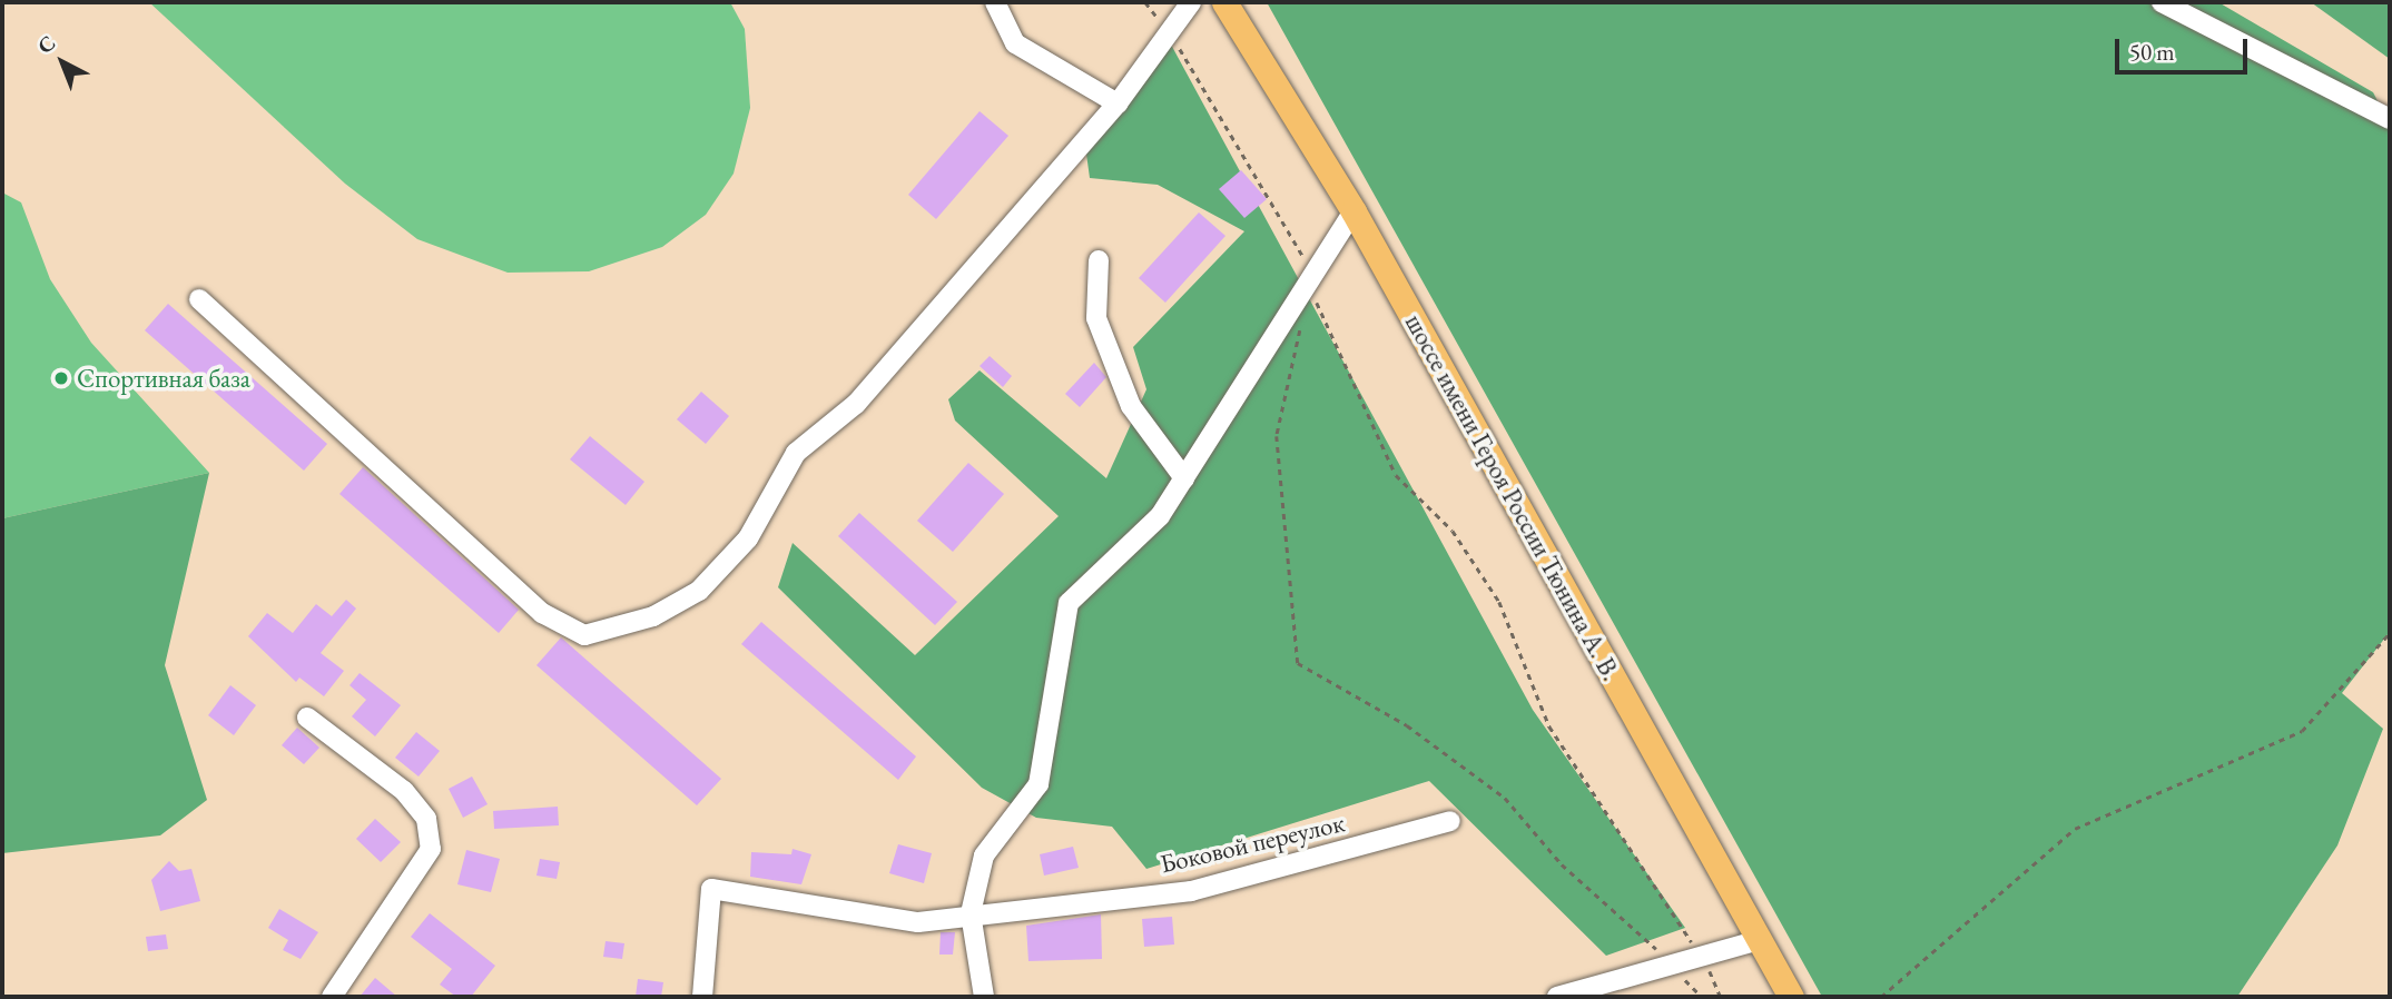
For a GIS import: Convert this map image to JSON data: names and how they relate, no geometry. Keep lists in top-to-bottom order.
{
  "streets": {
    "main road": ["шоссе имени Героя России Тюнина А. В."],
    "street": ["Боковой переулок"]
  },
  "places": ["Спортивная база"],
  "scale_bar": "50 m",
  "north": "top left"
}
